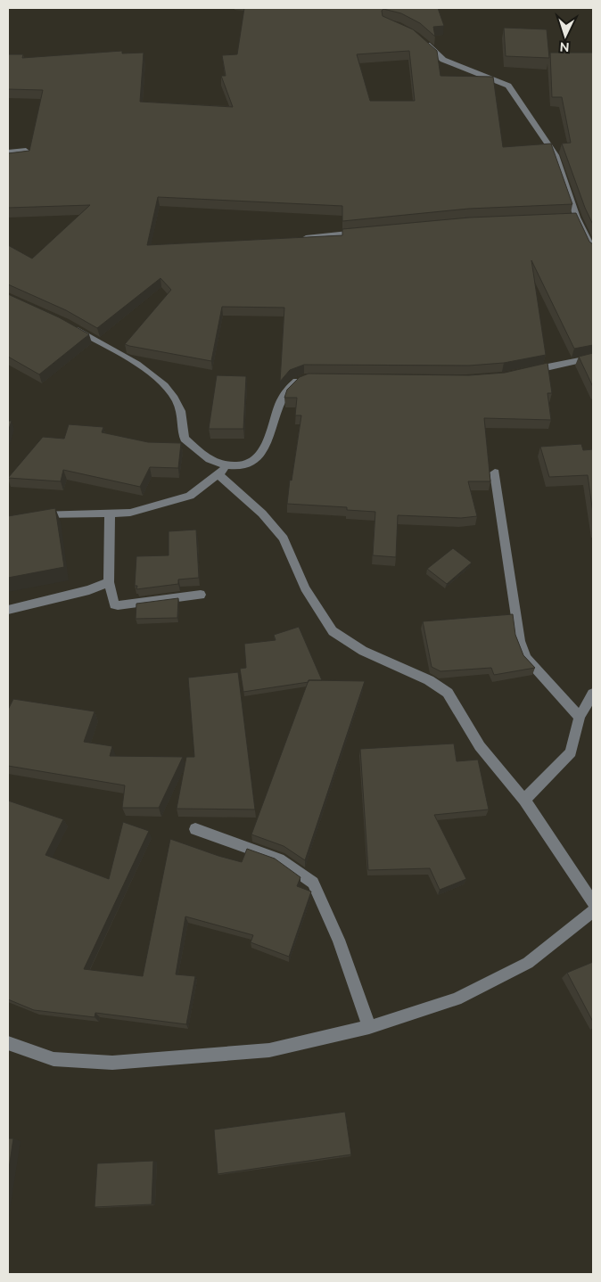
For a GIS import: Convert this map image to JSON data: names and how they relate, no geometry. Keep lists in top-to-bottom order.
{
  "north": "bottom"
}
